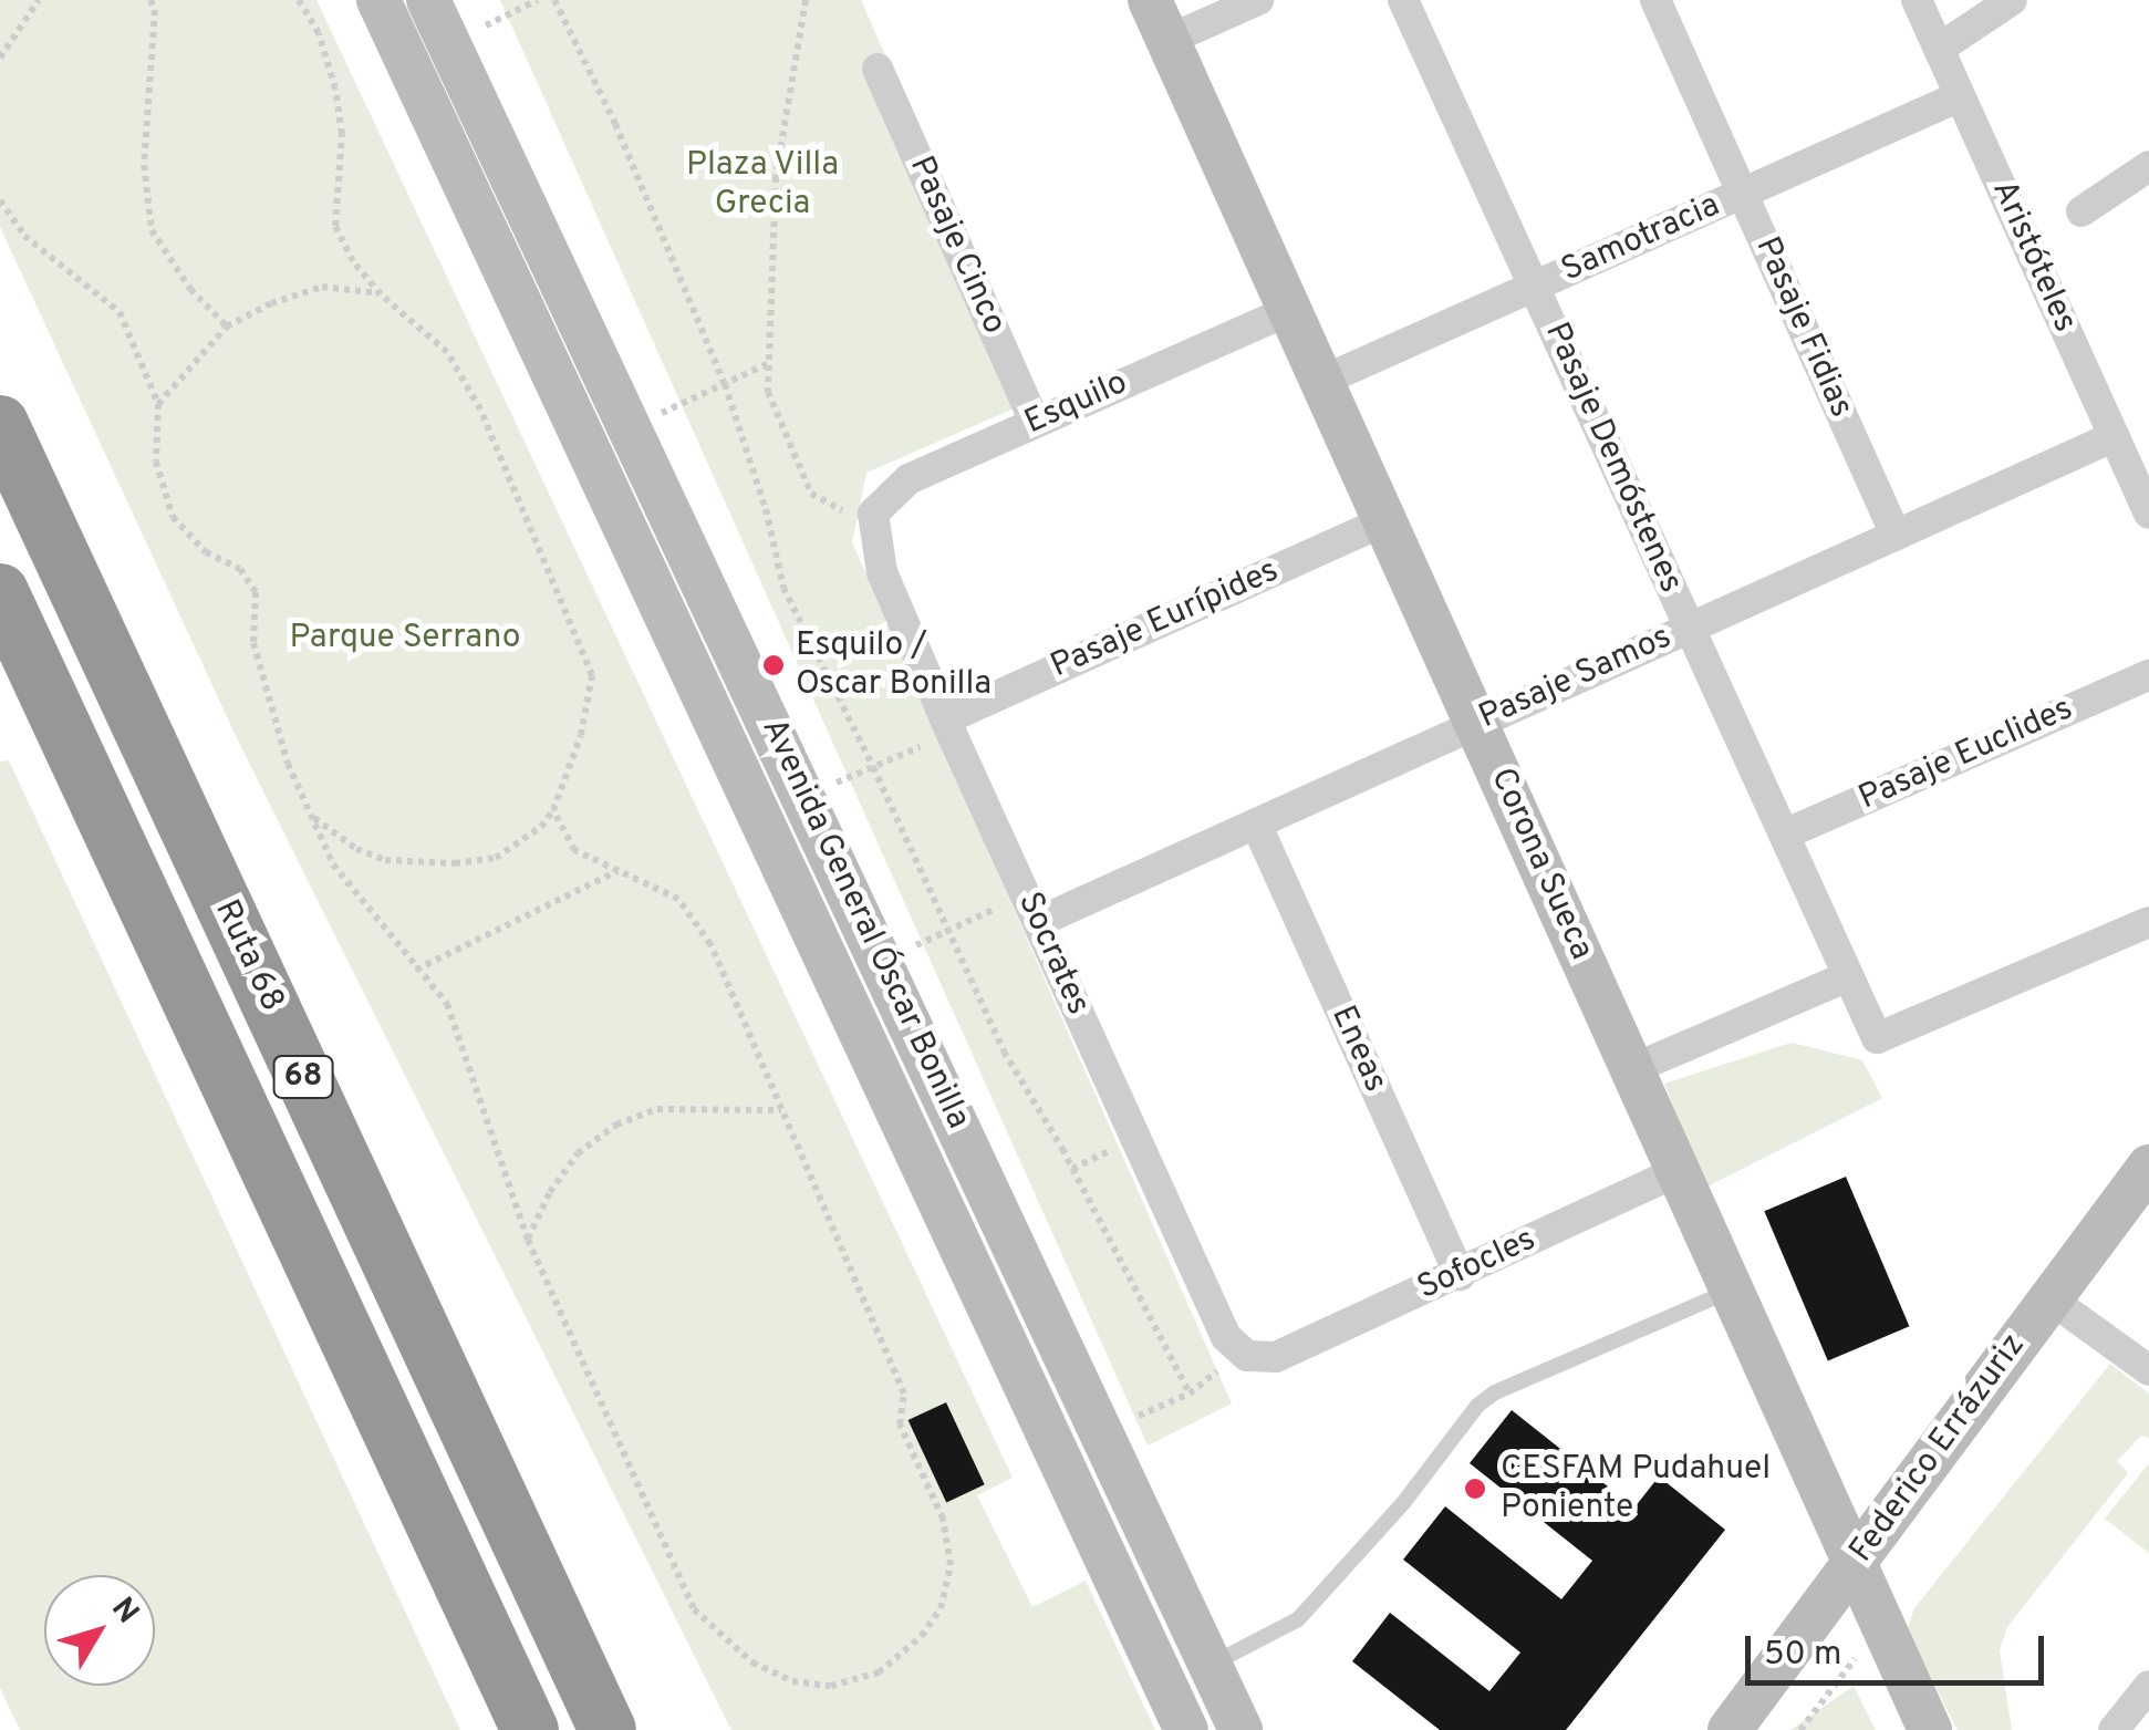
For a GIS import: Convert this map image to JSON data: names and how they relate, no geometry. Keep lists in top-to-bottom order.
{
  "streets": {
    "highway": ["Ruta 68", "68"],
    "main road": ["Corona Sueca", "Avenida General Óscar Bonilla", "Federico Errázuriz"],
    "street": [
      "Samotracia",
      "Pasaje Cinco",
      "Aristóteles",
      "Pasaje Fidias",
      "Esquilo",
      "Pasaje Demóstenes",
      "Pasaje Eurípides",
      "Pasaje Samos",
      "Pasaje Euclides",
      "Socrates",
      "Eneas",
      "Sofocles"
    ]
  },
  "crossings": [
    ["Samotracia", "Aristóteles"],
    ["Samotracia", "Pasaje Fidias"],
    ["Samotracia", "Pasaje Demóstenes"],
    ["Samotracia", "Corona Sueca"],
    ["Pasaje Cinco", "Esquilo"],
    ["Aristóteles", "Pasaje Samos"],
    ["Pasaje Fidias", "Pasaje Samos"],
    ["Esquilo", "Corona Sueca"],
    ["Esquilo", "Socrates"],
    ["Pasaje Demóstenes", "Pasaje Samos"],
    ["Pasaje Demóstenes", "Pasaje Euclides"],
    ["Pasaje Eurípides", "Corona Sueca"],
    ["Pasaje Eurípides", "Socrates"],
    ["Pasaje Samos", "Corona Sueca"],
    ["Pasaje Samos", "Socrates"],
    ["Pasaje Samos", "Eneas"],
    ["Corona Sueca", "Sofocles"],
    ["Corona Sueca", "Federico Errázuriz"],
    ["Socrates", "Sofocles"],
    ["Eneas", "Sofocles"]
  ],
  "parks": ["Plaza Villa Grecia", "Parque Serrano"],
  "places": ["Esquilo / Oscar Bonilla", "CESFAM Pudahuel Poniente"],
  "scale_bar": "50 m",
  "north": "top right"
}
